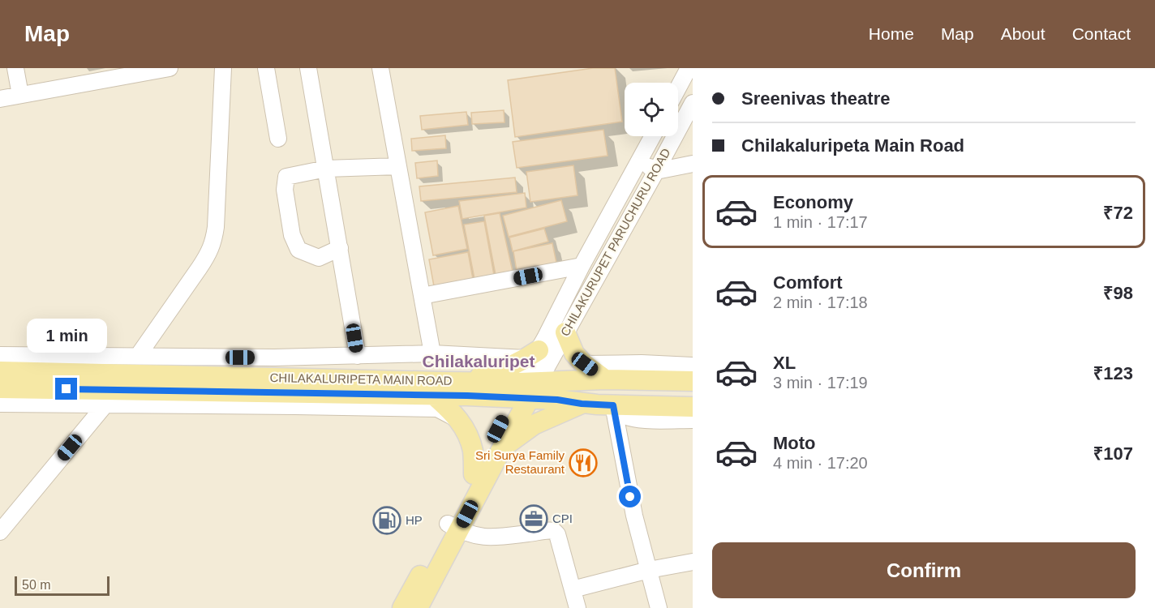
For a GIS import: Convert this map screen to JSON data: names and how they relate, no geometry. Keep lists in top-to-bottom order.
{
  "streets": {
    "main road": ["CHILAKALURIPETA MAIN ROAD"],
    "street": ["CHILAKURUPET PARUCHURU ROAD"]
  },
  "crossings": [
    ["CHILAKURUPET PARUCHURU ROAD", "CHILAKALURIPETA MAIN ROAD"]
  ],
  "districts": ["Chilakaluripet"],
  "places": {
    "restaurant": ["Sri Surya Family Restaurant"],
    "office": ["CPI"],
    "fuel station": ["HP"]
  },
  "scale_bar": "50 m",
  "page": {
    "header": "Map",
    "nav": [
      "Home",
      "Map",
      "About",
      "Contact"
    ],
    "banner": ["Sreenivas theatre", "Chilakaluripeta Main Road"],
    "list": [
      {
        "name": "Economy",
        "note": "1 min · 17:17",
        "value": "₹72"
      },
      {
        "name": "Comfort",
        "note": "2 min · 17:18",
        "value": "₹98"
      },
      {
        "name": "XL",
        "note": "3 min · 17:19",
        "value": "₹123"
      },
      {
        "name": "Moto",
        "note": "4 min · 17:20",
        "value": "₹107"
      }
    ],
    "bubble": "1 min",
    "buttons": "Confirm",
    "scale": "50 m"
  }
}
